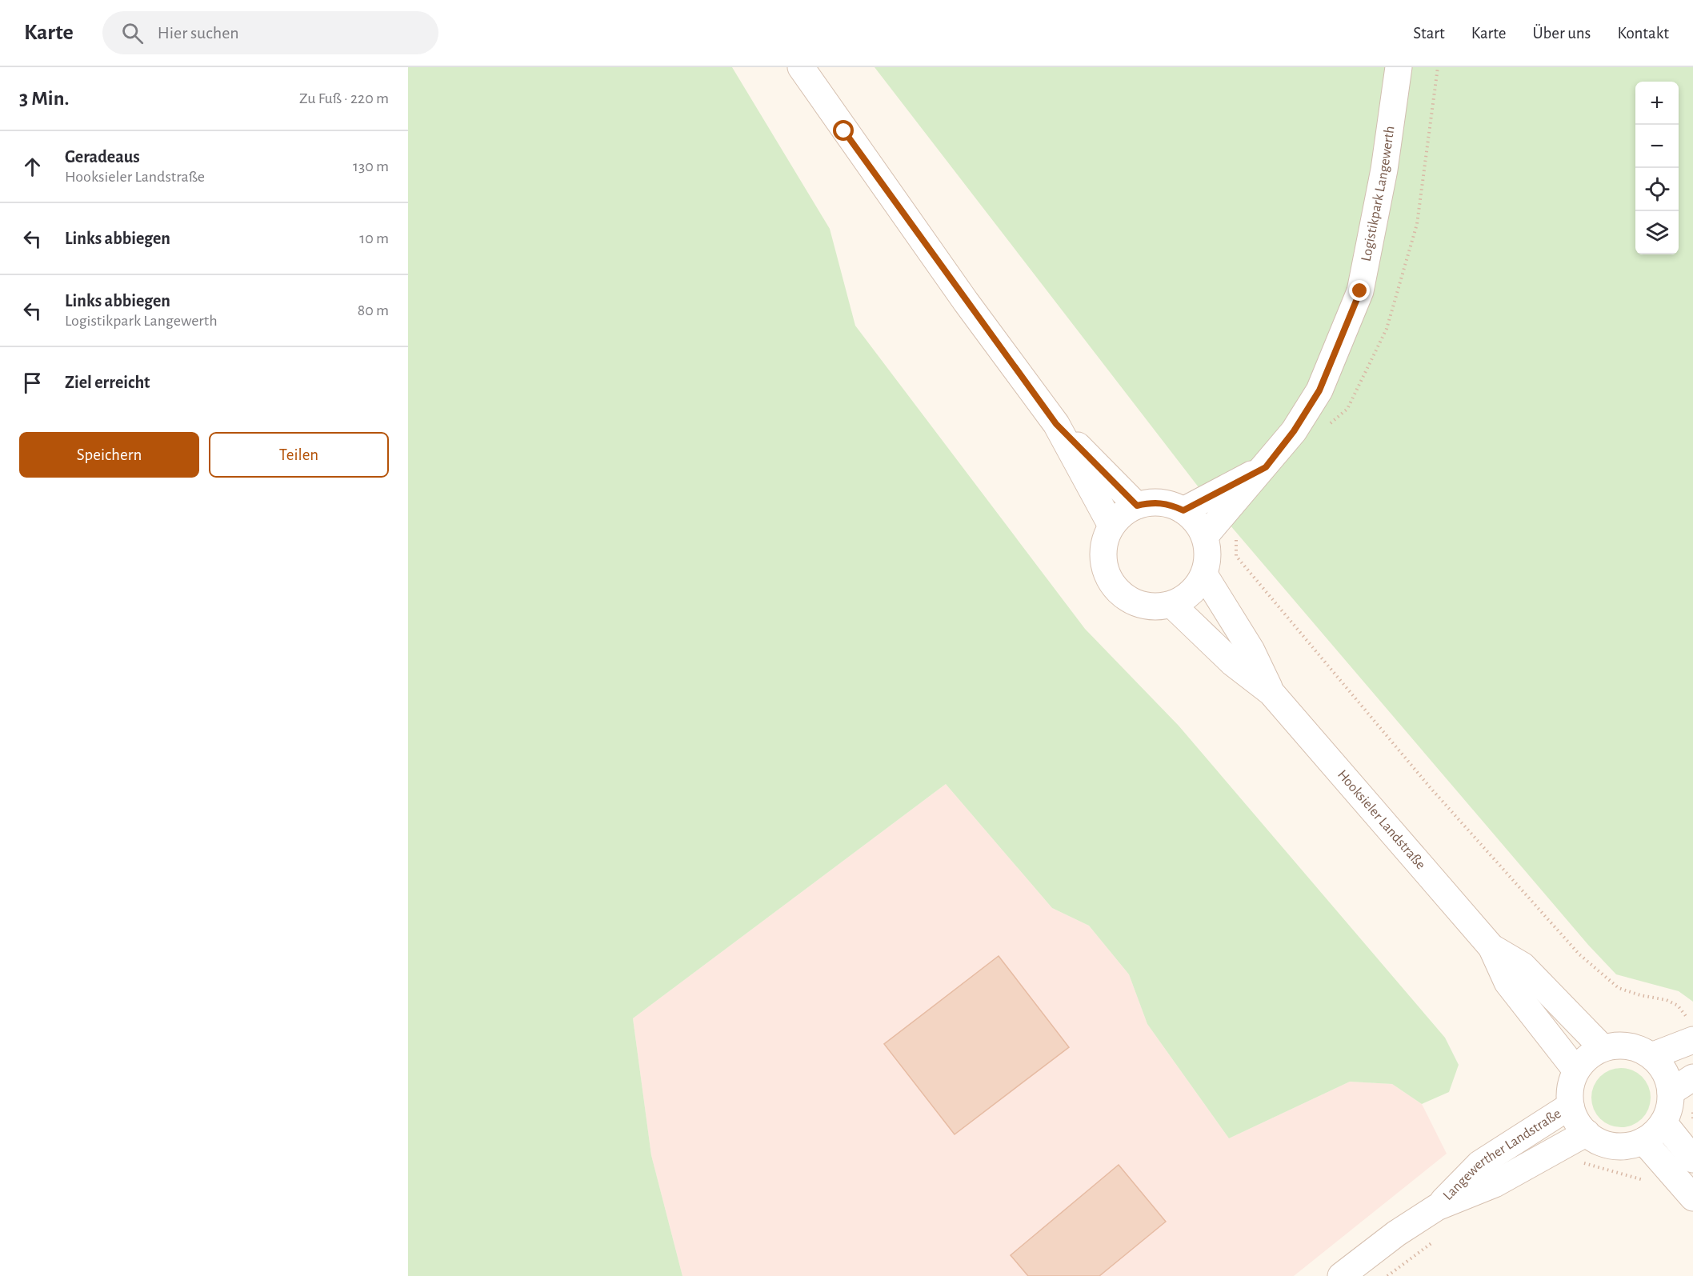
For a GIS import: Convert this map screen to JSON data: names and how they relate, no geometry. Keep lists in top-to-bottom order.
{
  "streets": {
    "main road": ["Logistikpark Langewerth", "Hooksieler Landstraße", "Langewerther Landstraße"]
  },
  "crossings": [
    ["Logistikpark Langewerth", "Hooksieler Landstraße"],
    ["Hooksieler Landstraße", "Langewerther Landstraße"]
  ],
  "page": {
    "header": "Karte",
    "search": "Hier suchen",
    "nav": [
      "Start",
      "Karte",
      "Über uns",
      "Kontakt"
    ],
    "heading": ["3 Min.", "Zu Fuß · 220 m"],
    "map_buttons": ["+", "−"],
    "list": [
      ["Geradeaus", "Hooksieler Landstraße", "130 m"],
      ["Links abbiegen", "10 m"],
      ["Links abbiegen", "Logistikpark Langewerth", "80 m"],
      "Ziel erreicht"
    ],
    "buttons": ["Speichern", "Teilen"]
  }
}
